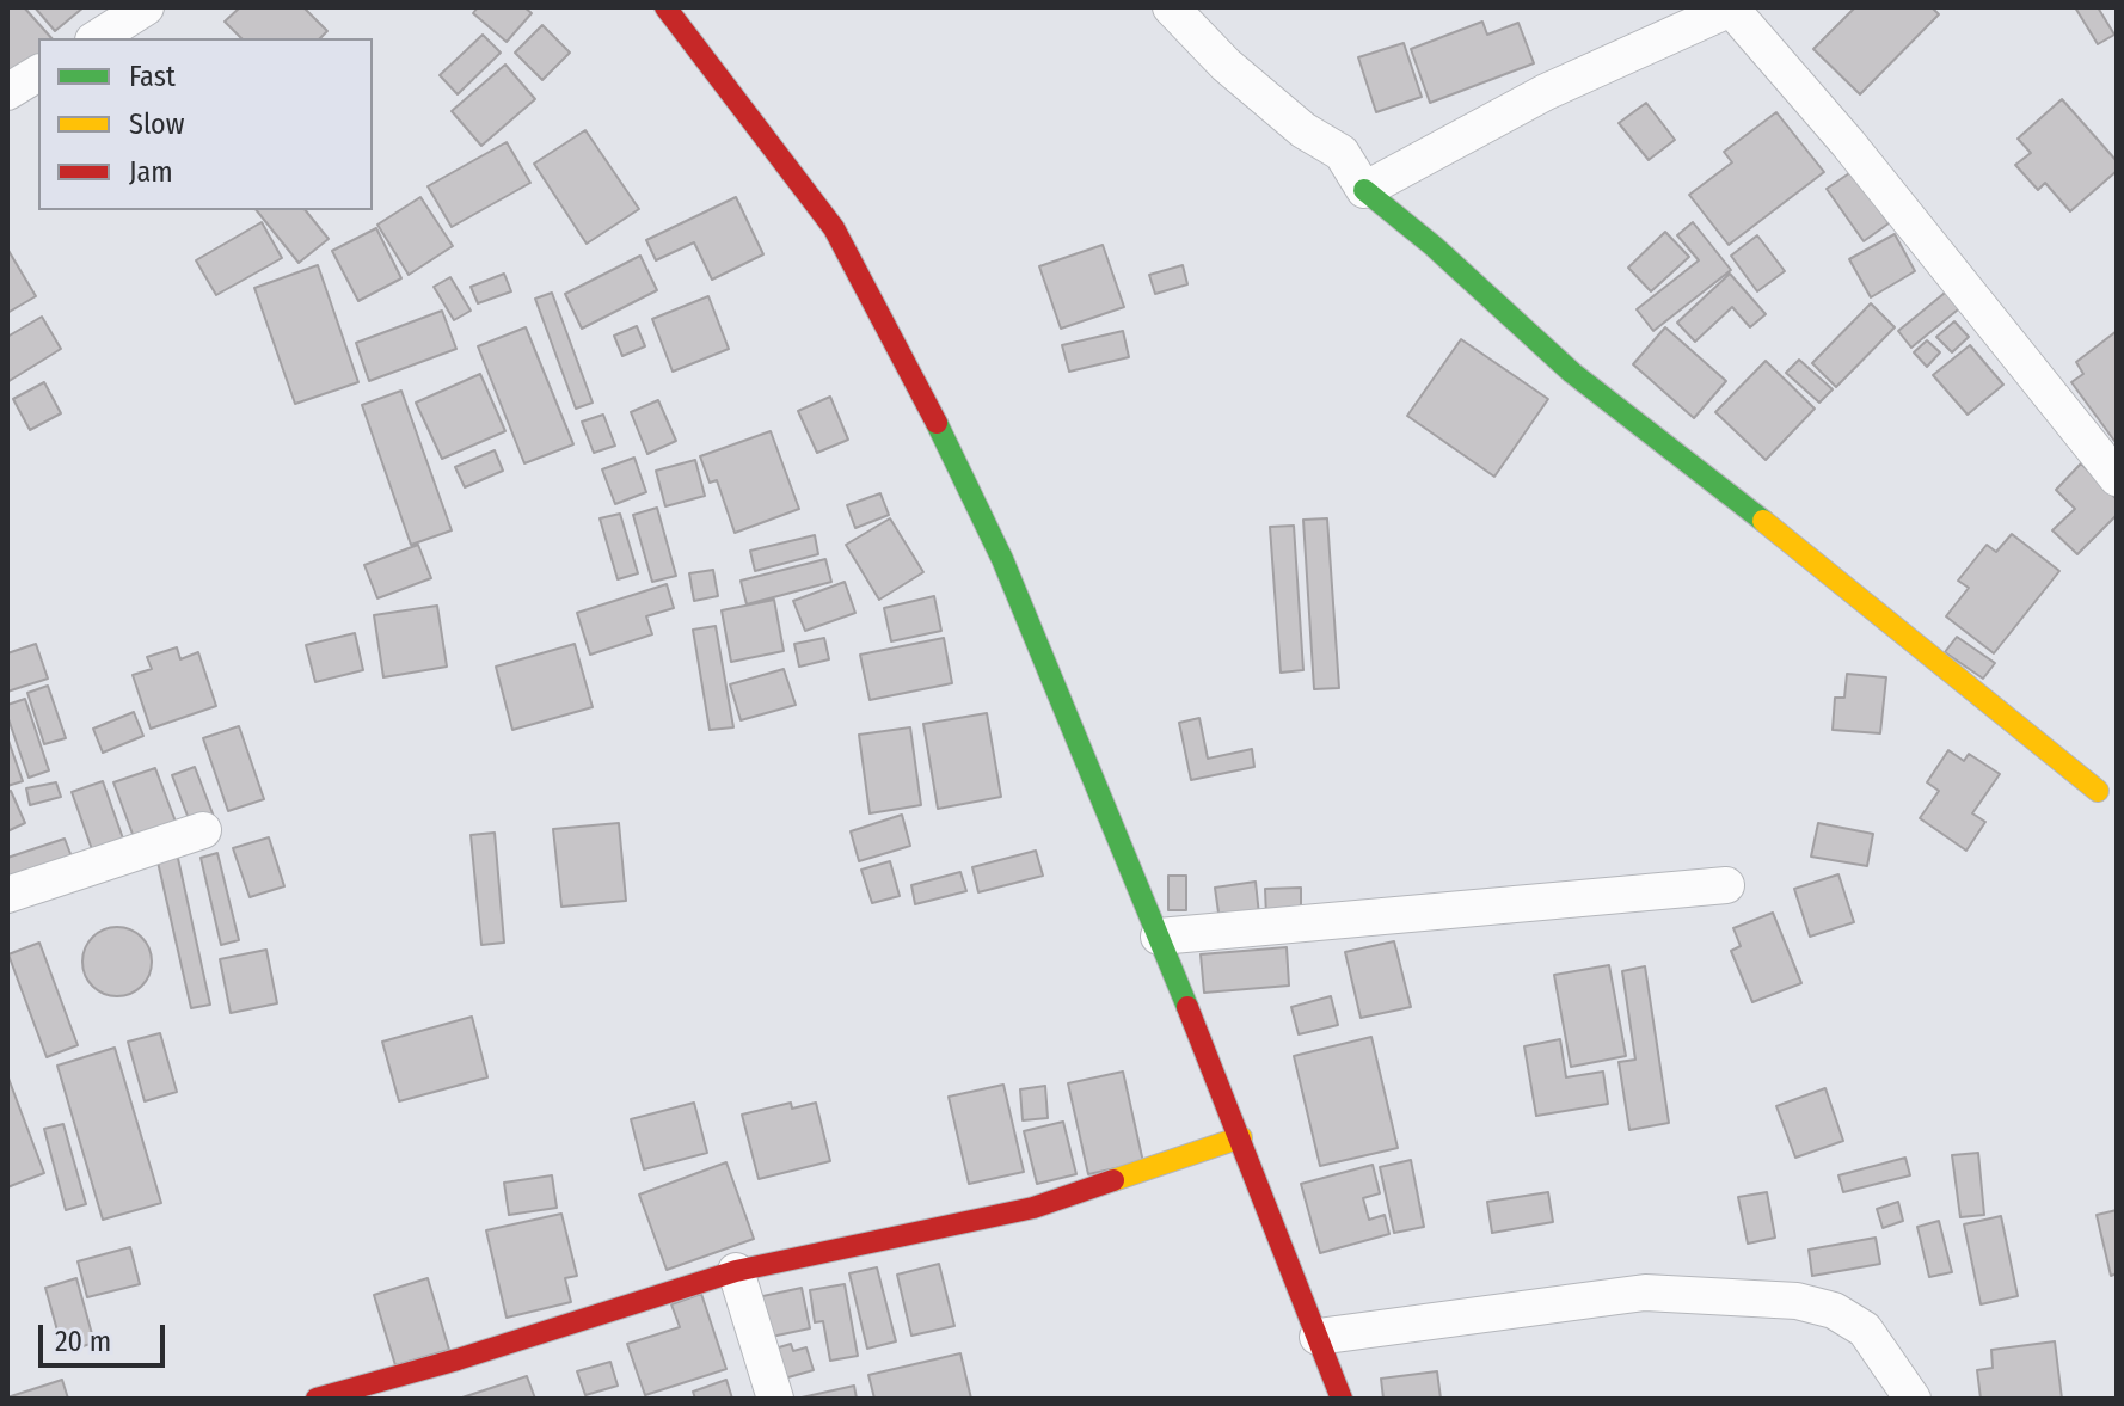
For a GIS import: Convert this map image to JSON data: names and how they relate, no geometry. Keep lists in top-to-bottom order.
{
  "legend": ["Fast", "Slow", "Jam"],
  "scale_bar": "20 m"
}
